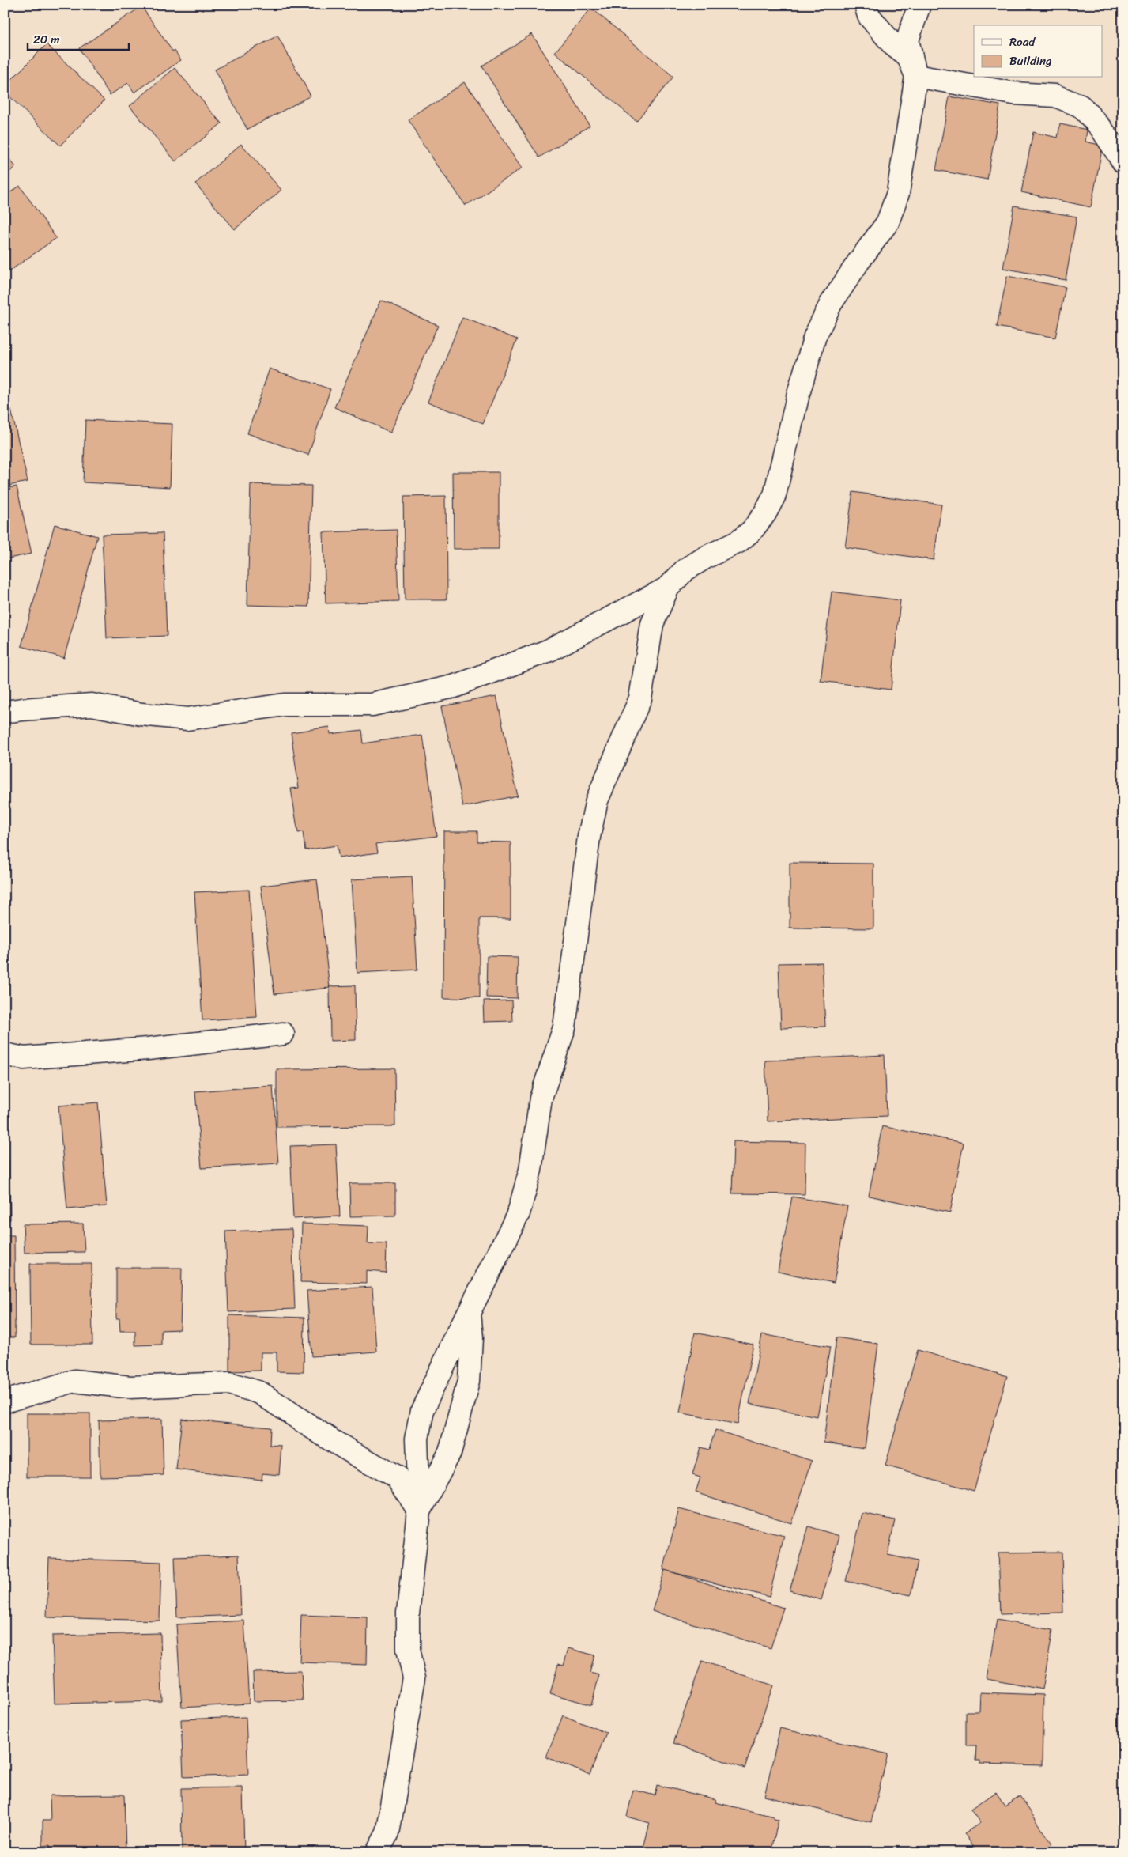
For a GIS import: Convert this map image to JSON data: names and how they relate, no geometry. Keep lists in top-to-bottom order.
{
  "legend": ["Road", "Building"],
  "scale_bar": "20 m"
}
